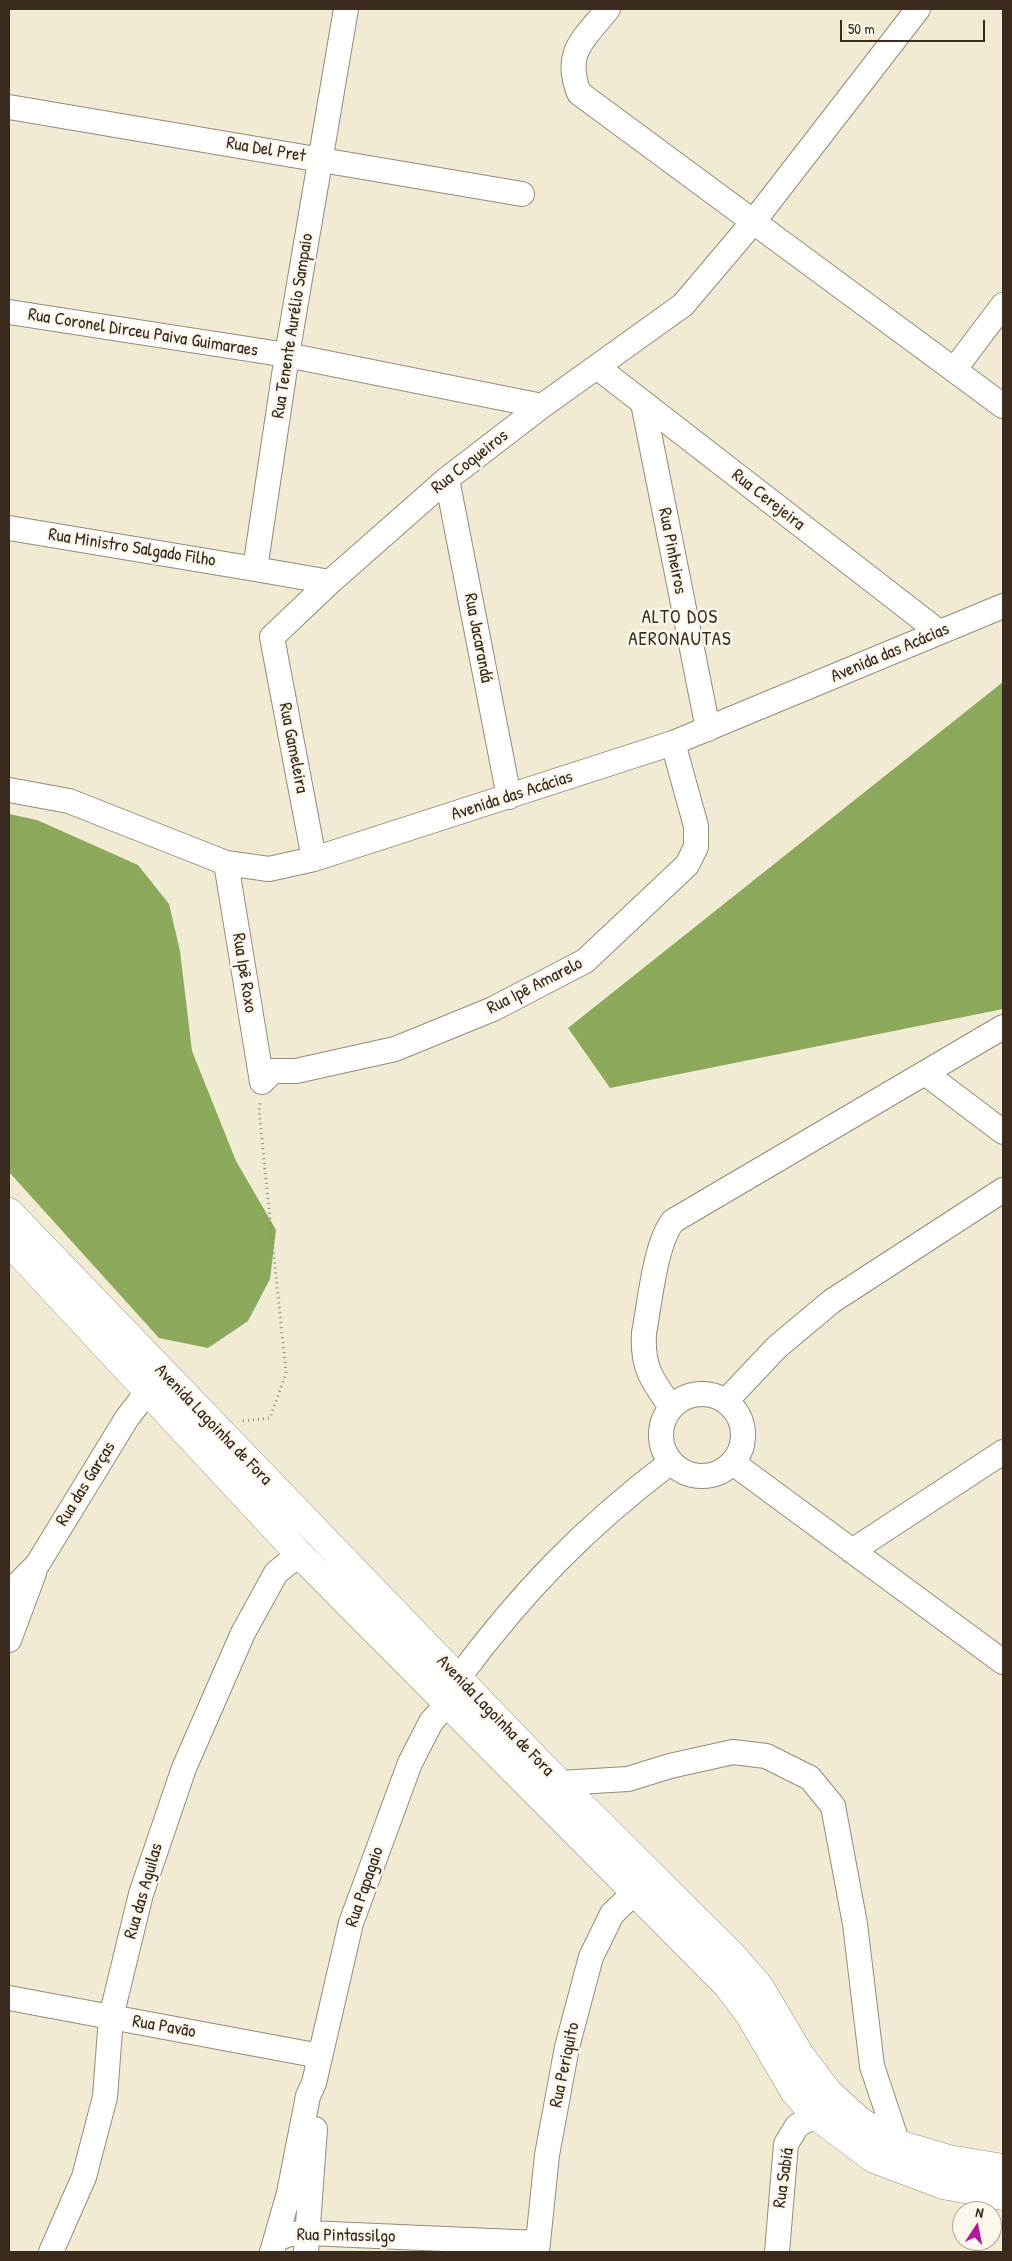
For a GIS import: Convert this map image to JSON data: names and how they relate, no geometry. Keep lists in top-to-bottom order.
{
  "streets": {
    "main road": ["Avenida Lagoinha de Fora"],
    "street": [
      "Rua Del Pret",
      "Rua Tenente Aurélio Sampaio",
      "Rua Coronel Dirceu Paiva Guimaraes",
      "Rua Coqueiros",
      "Rua Cerejeira",
      "Rua Ministro Salgado Filho",
      "Rua Pinheiros",
      "Rua Jacarandá",
      "Avenida das Acácias",
      "Rua Gameleira",
      "Rua Ipê Roxo",
      "Rua Ipê Amarelo",
      "Rua das Garças",
      "Rua Papagaio",
      "Rua das Aguilas",
      "Rua Pavão",
      "Rua Periquito",
      "Rua Sabiá",
      "Rua Pintassilgo"
    ]
  },
  "crossings": [
    ["Rua Del Pret", "Rua Tenente Aurélio Sampaio"],
    ["Rua Tenente Aurélio Sampaio", "Rua Coronel Dirceu Paiva Guimaraes"],
    ["Rua Tenente Aurélio Sampaio", "Rua Ministro Salgado Filho"],
    ["Rua Coronel Dirceu Paiva Guimaraes", "Rua Coqueiros"],
    ["Rua Coqueiros", "Rua Cerejeira"],
    ["Rua Coqueiros", "Rua Jacarandá"],
    ["Rua Coqueiros", "Rua Gameleira"],
    ["Rua Cerejeira", "Rua Pinheiros"],
    ["Rua Cerejeira", "Avenida das Acácias"],
    ["Rua Pinheiros", "Avenida das Acácias"],
    ["Rua Jacarandá", "Avenida das Acácias"],
    ["Avenida das Acácias", "Rua Gameleira"],
    ["Avenida das Acácias", "Rua Ipê Roxo"],
    ["Avenida das Acácias", "Rua Ipê Amarelo"],
    ["Rua Ipê Roxo", "Rua Ipê Amarelo"],
    ["Avenida Lagoinha de Fora", "Rua das Garças"],
    ["Avenida Lagoinha de Fora", "Rua Papagaio"],
    ["Avenida Lagoinha de Fora", "Rua das Aguilas"],
    ["Avenida Lagoinha de Fora", "Rua Periquito"],
    ["Avenida Lagoinha de Fora", "Rua Sabiá"],
    ["Rua Papagaio", "Rua Pavão"],
    ["Rua Papagaio", "Rua Pintassilgo"],
    ["Rua das Aguilas", "Rua Pavão"],
    ["Rua Periquito", "Rua Pintassilgo"]
  ],
  "districts": ["ALTO DOS AERONAUTAS"],
  "scale_bar": "50 m",
  "north": "top"
}
